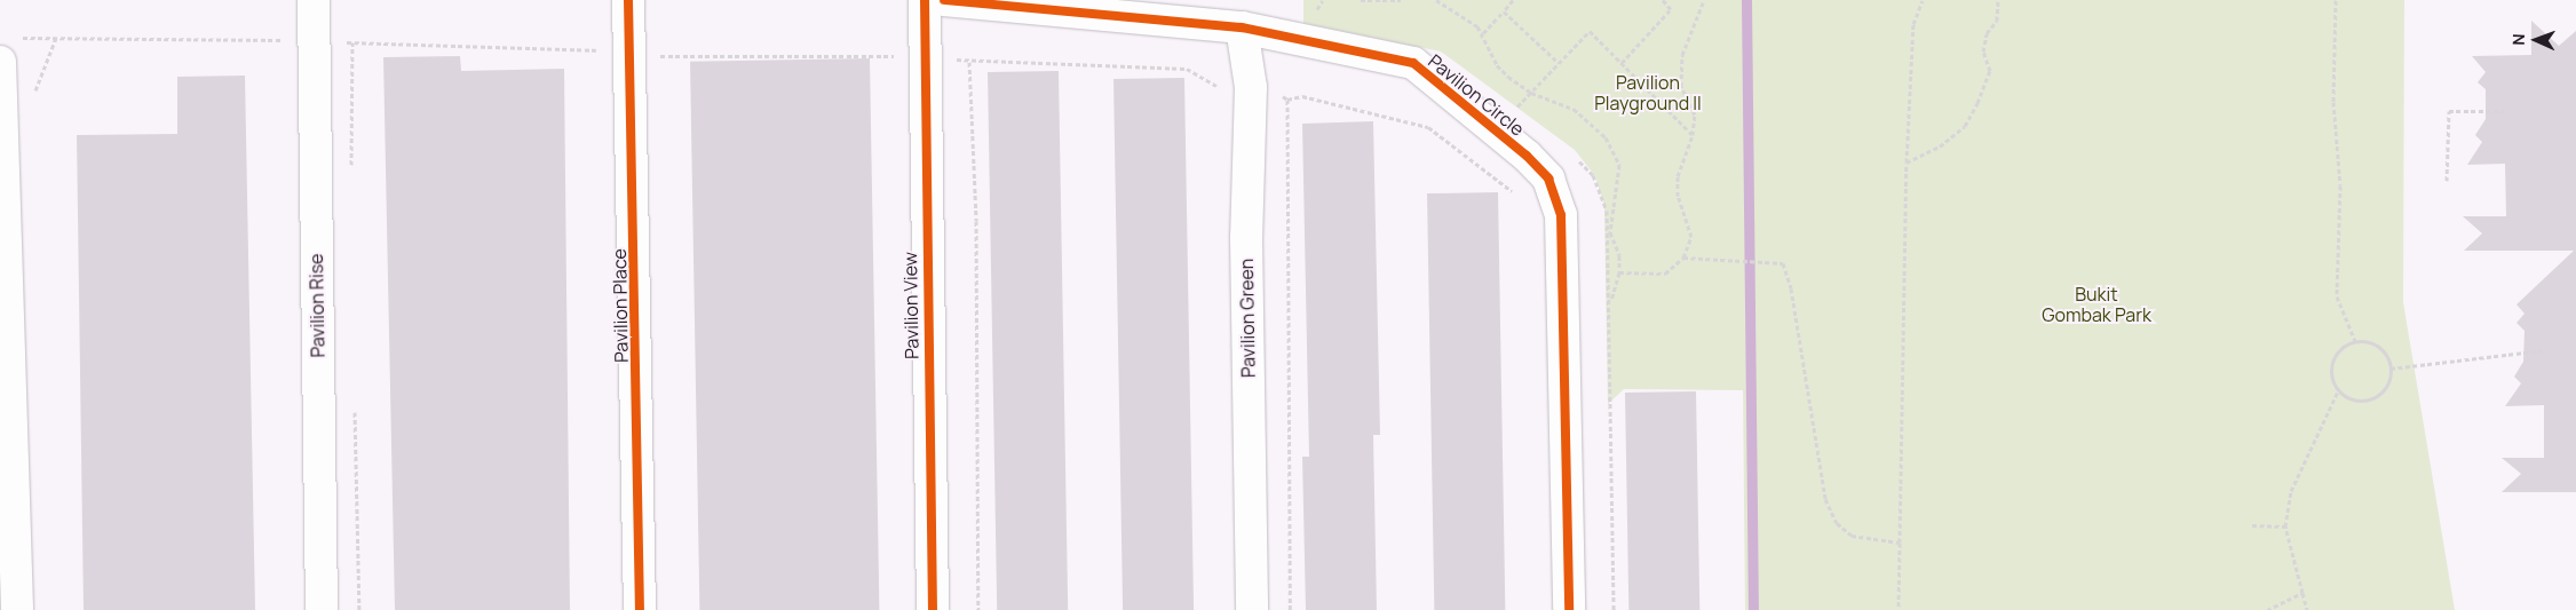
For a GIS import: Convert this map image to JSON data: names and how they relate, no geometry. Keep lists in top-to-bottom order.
{
  "streets": {
    "street": [
      "Pavilion Circle",
      "Pavilion Rise",
      "Pavilion Place",
      "Pavilion View",
      "Pavilion Green"
    ]
  },
  "crossings": [
    ["Pavilion Circle", "Pavilion Green"]
  ],
  "parks": ["Pavilion Playground II", "Bukit Gombak Park"],
  "north": "left"
}
